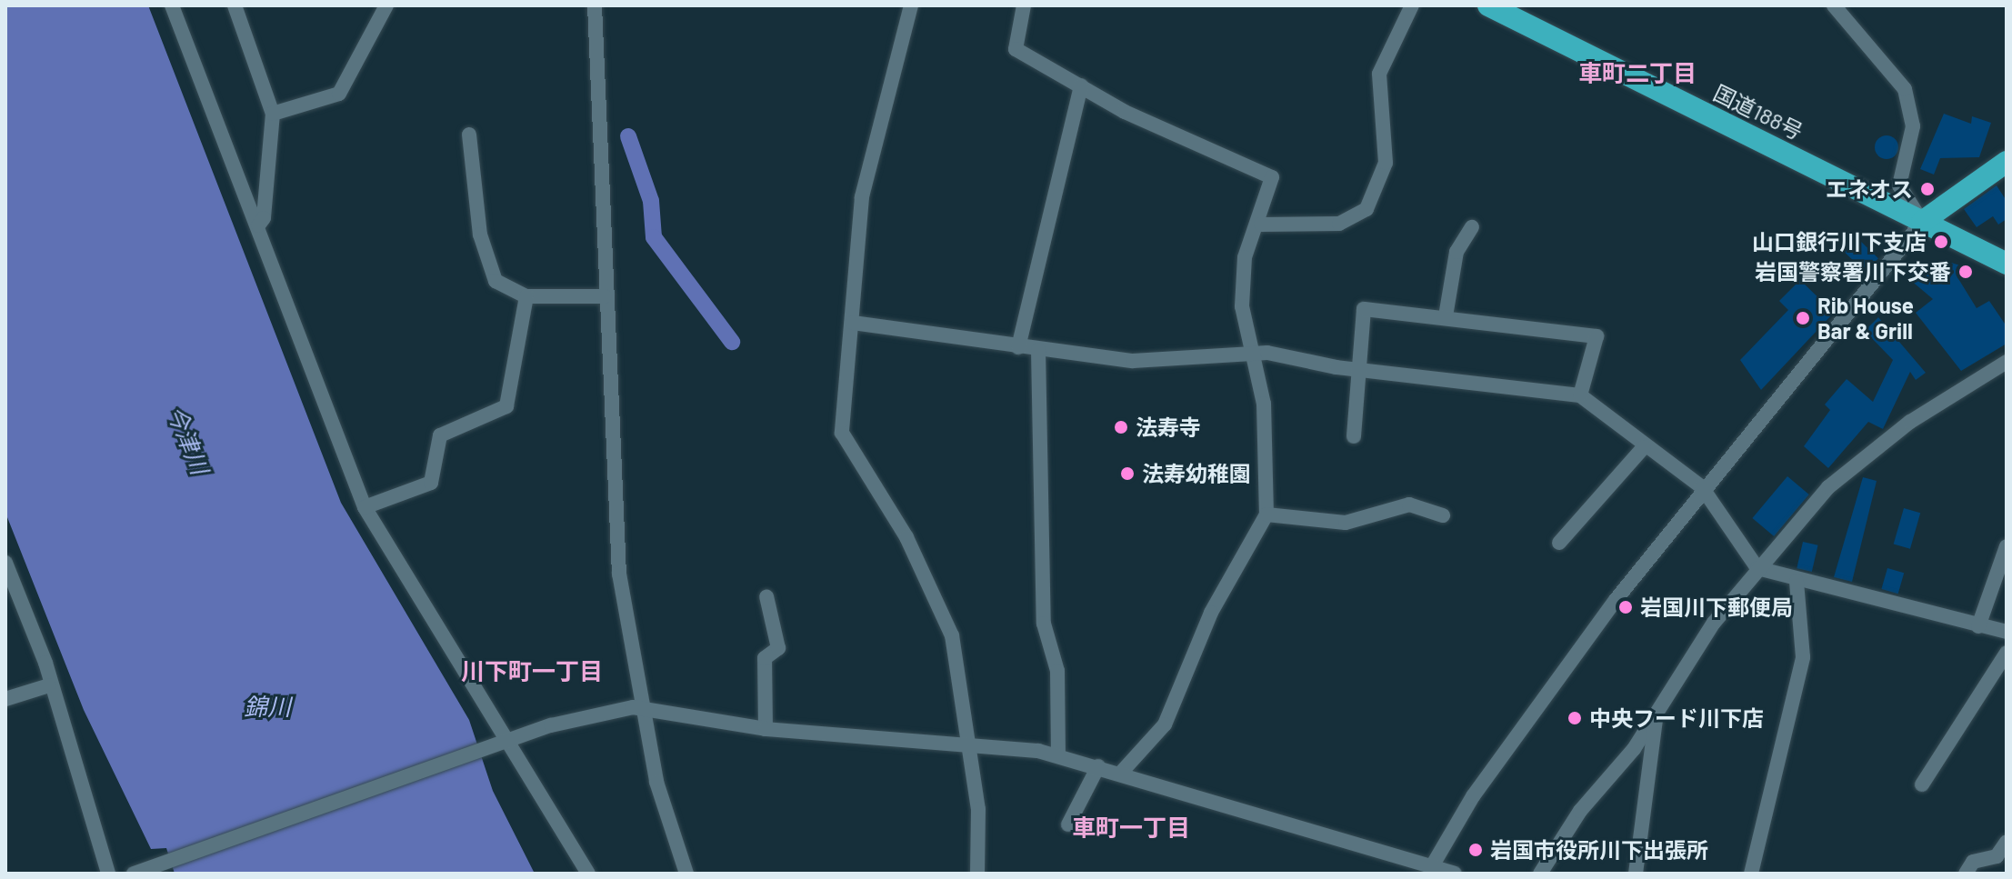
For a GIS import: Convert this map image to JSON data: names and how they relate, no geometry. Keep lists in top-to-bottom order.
{
  "streets": {
    "highway": ["国道188号"]
  },
  "districts": ["車町二丁目", "川下町一丁目", "車町一丁目"],
  "water": ["今津川", "錦川"],
  "places": [
    "エネオス",
    "山口銀行川下支店",
    "岩国警察署川下交番",
    "Rib House Bar & Grill",
    "法寿寺",
    "法寿幼稚園",
    "岩国川下郵便局",
    "中央フード川下店",
    "岩国市役所川下出張所"
  ]
}
